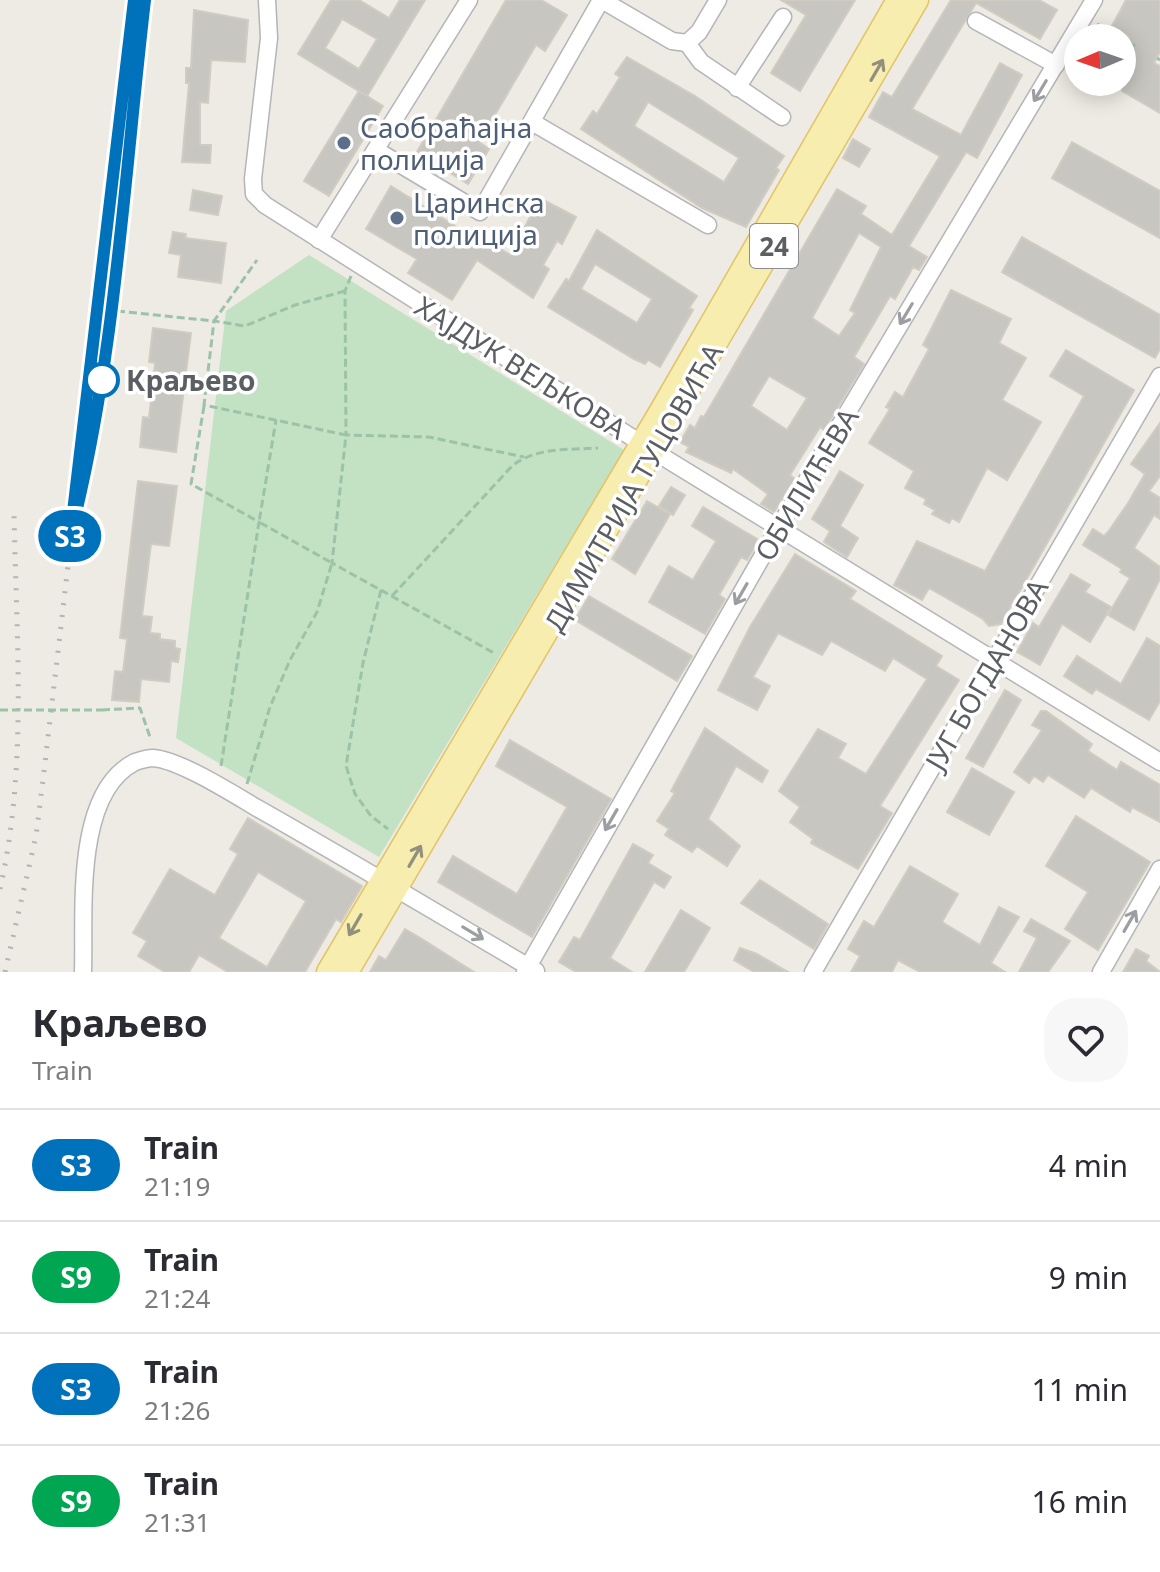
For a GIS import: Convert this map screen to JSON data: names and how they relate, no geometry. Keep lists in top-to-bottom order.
{
  "streets": {
    "main road": ["24", "ДИМИТРИЈА ТУЦОВИЋА"],
    "street": ["ХАЈДУК ВЕЉКОВА", "ОБИЛИЋЕВА", "ЈУГ БОГДАНОВА"]
  },
  "crossings": [
    ["ХАЈДУК ВЕЉКОВА", "ОБИЛИЋЕВА"],
    ["ХАЈДУК ВЕЉКОВА", "ДИМИТРИЈА ТУЦОВИЋА"],
    ["ХАЈДУК ВЕЉКОВА", "ЈУГ БОГДАНОВА"]
  ],
  "one_way": ["ОБИЛИЋЕВА"],
  "places": ["Саобраћајна полиција", "Царинска полиција", "Краљево"],
  "north": "left",
  "page": {
    "on_map": "S3",
    "heading": ["Краљево", "Train"],
    "list": [
      {
        "mark": "S3",
        "name": "Train",
        "note": "21:19",
        "value": "4 min"
      },
      {
        "mark": "S9",
        "name": "Train",
        "note": "21:24",
        "value": "9 min"
      },
      {
        "mark": "S3",
        "name": "Train",
        "note": "21:26",
        "value": "11 min"
      },
      {
        "mark": "S9",
        "name": "Train",
        "note": "21:31",
        "value": "16 min"
      }
    ]
  }
}
